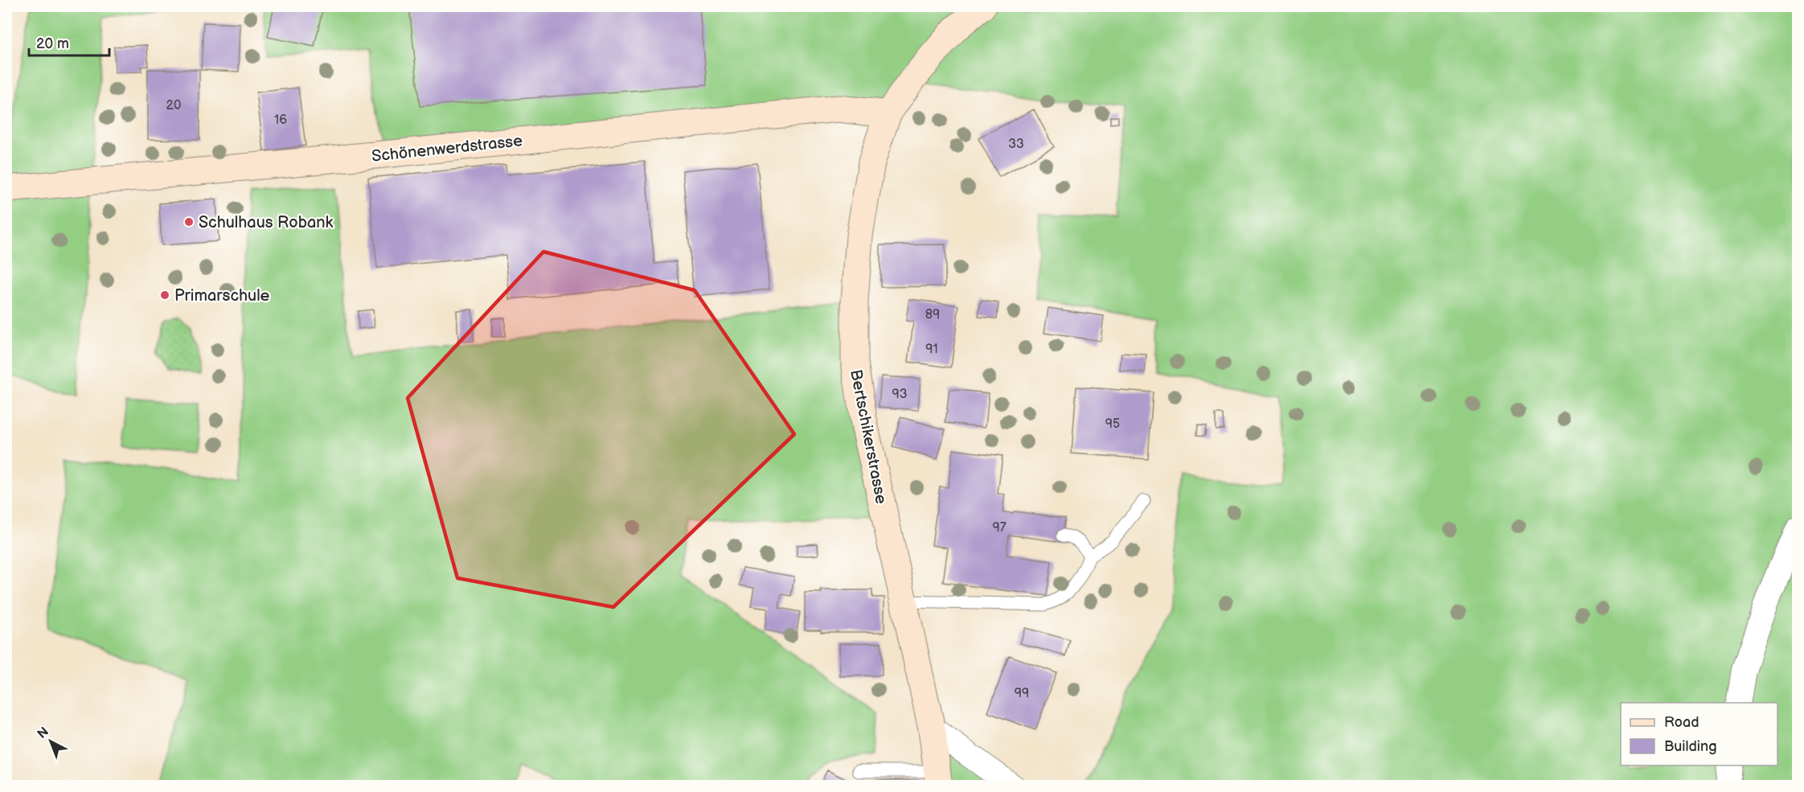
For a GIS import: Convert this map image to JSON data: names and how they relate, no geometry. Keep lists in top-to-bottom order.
{
  "streets": {
    "street": ["Schönenwerdstrasse", "Bertschikerstrasse"]
  },
  "crossings": [
    ["Schönenwerdstrasse", "Bertschikerstrasse"]
  ],
  "places": ["Schulhaus Robank", "Primarschule"],
  "house_numbers": [
    "20",
    "16",
    "33",
    "89",
    "91",
    "93",
    "95",
    "97",
    "99"
  ],
  "legend": ["Road", "Building"],
  "scale_bar": "20 m",
  "north": "top left"
}
